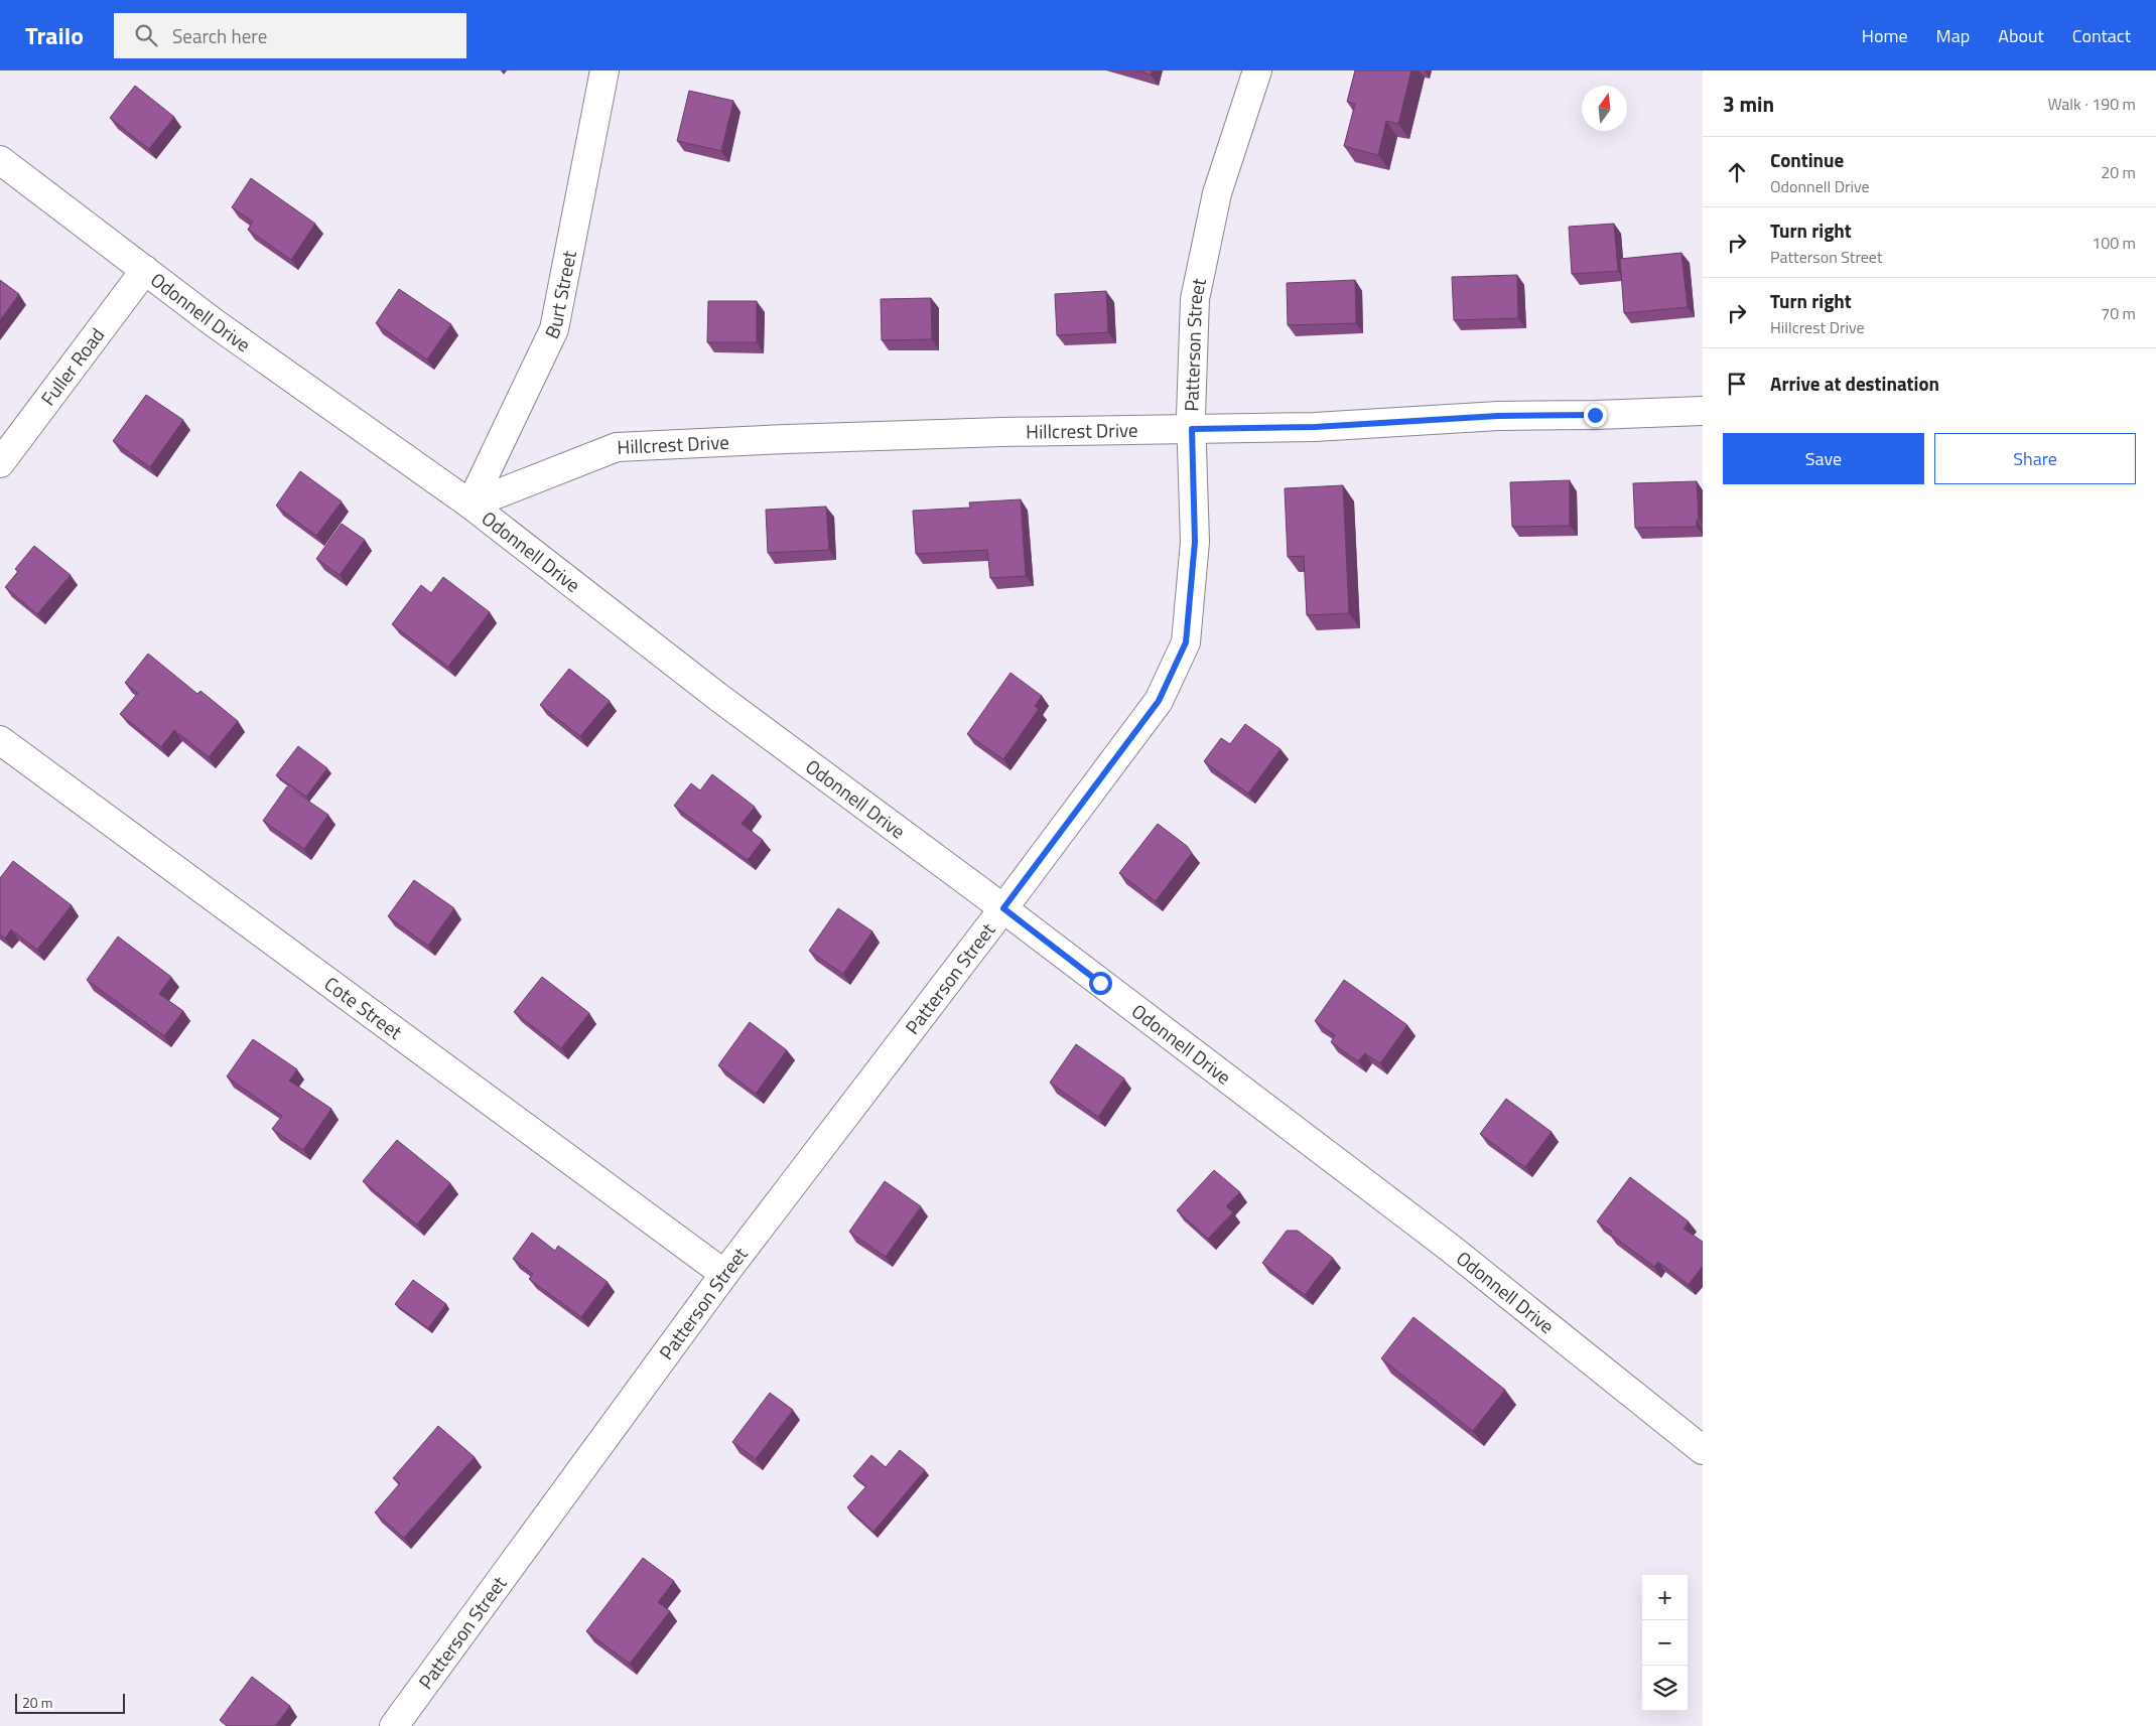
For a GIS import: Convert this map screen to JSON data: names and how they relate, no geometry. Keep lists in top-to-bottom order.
{
  "streets": {
    "street": [
      "Burt Street",
      "Odonnell Drive",
      "Patterson Street",
      "Fuller Road",
      "Hillcrest Drive",
      "Cote Street"
    ]
  },
  "crossings": [
    ["Burt Street", "Odonnell Drive"],
    ["Burt Street", "Hillcrest Drive"],
    ["Odonnell Drive", "Patterson Street"],
    ["Odonnell Drive", "Fuller Road"],
    ["Odonnell Drive", "Hillcrest Drive"],
    ["Patterson Street", "Hillcrest Drive"],
    ["Patterson Street", "Cote Street"]
  ],
  "scale_bar": "20 m",
  "north": "top",
  "page": {
    "header": "Trailo",
    "search": "Search here",
    "nav": [
      "Home",
      "Map",
      "About",
      "Contact"
    ],
    "heading": ["3 min", "Walk · 190 m"],
    "list": [
      ["Continue", "Odonnell Drive", "20 m"],
      ["Turn right", "Patterson Street", "100 m"],
      ["Turn right", "Hillcrest Drive", "70 m"],
      "Arrive at destination"
    ],
    "buttons": ["Save", "Share"],
    "map_buttons": ["+", "−"],
    "scale": "20 m"
  }
}
